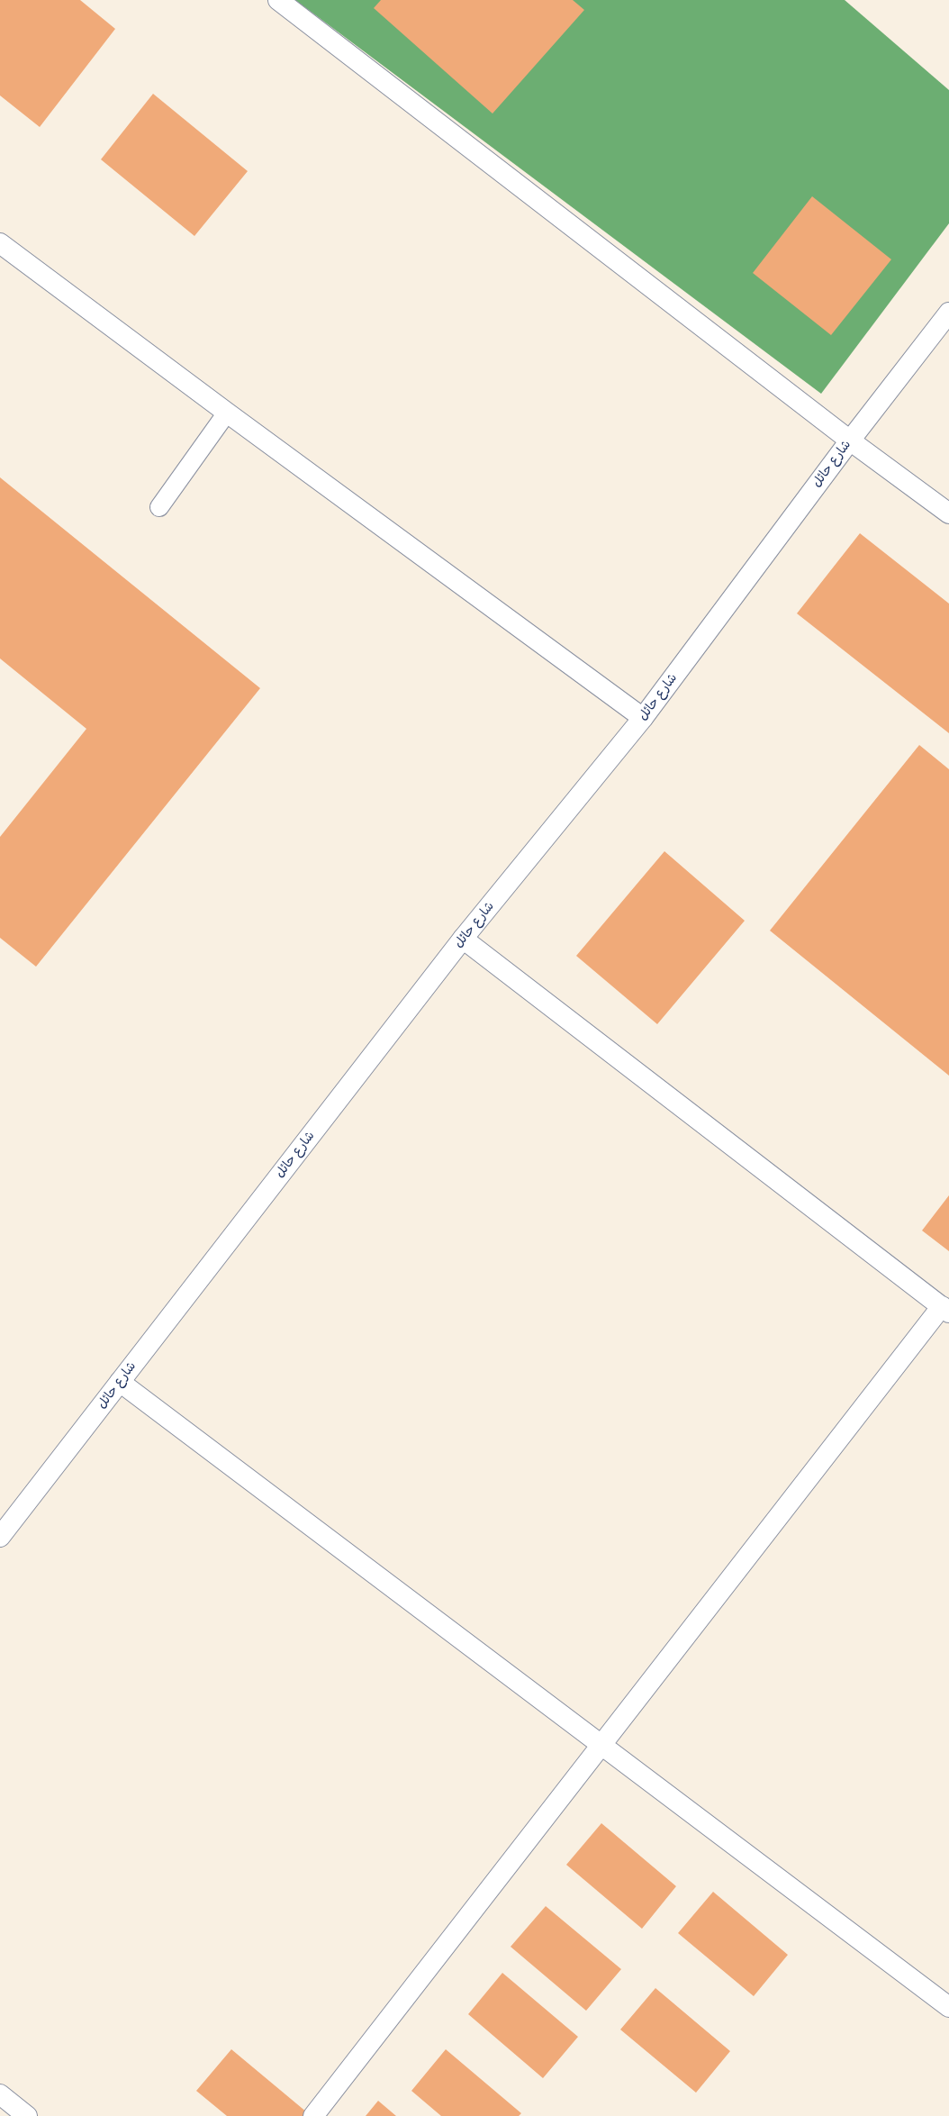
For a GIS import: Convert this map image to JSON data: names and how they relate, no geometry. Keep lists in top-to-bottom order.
{
  "streets": {
    "street": ["شارع حائل"]
  }
}
